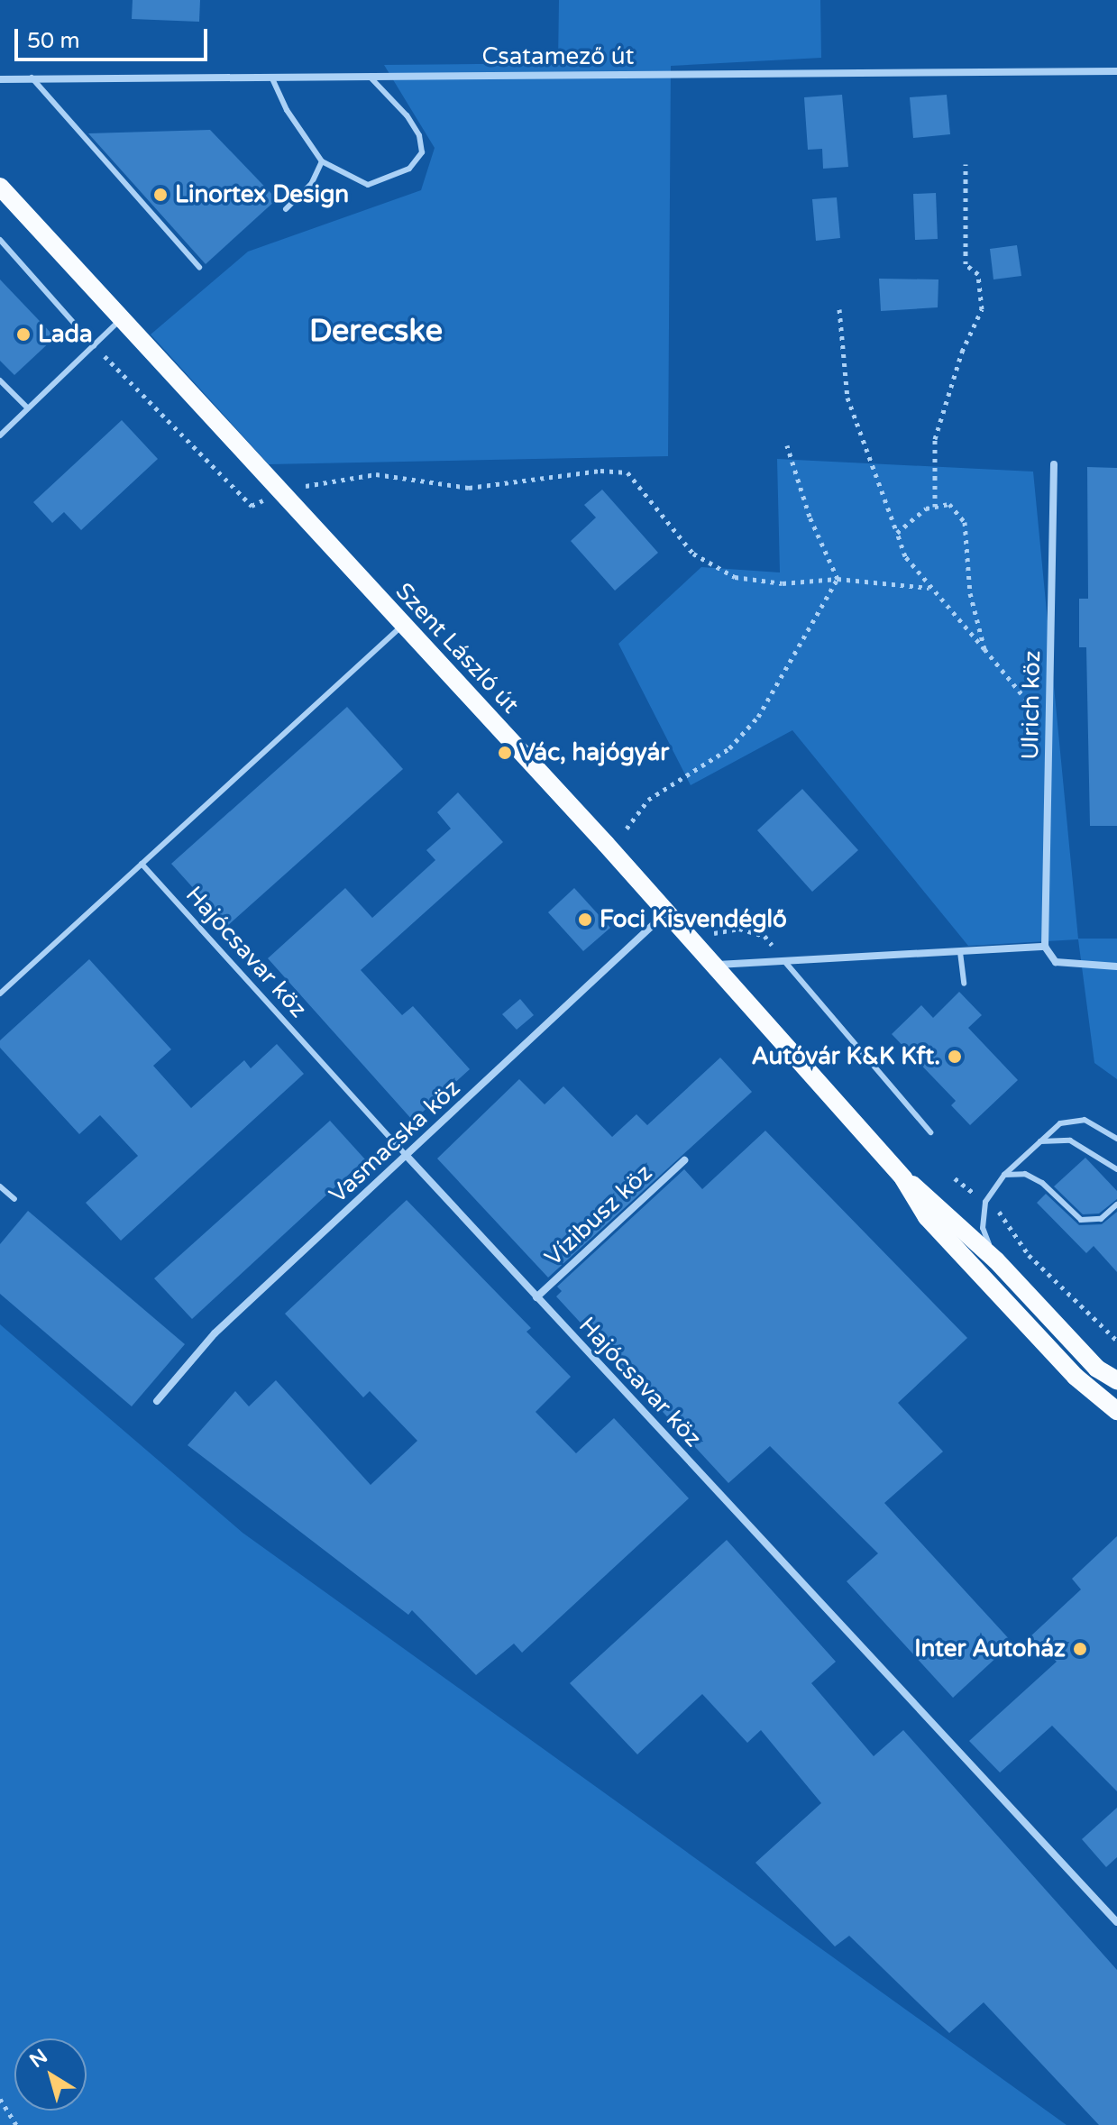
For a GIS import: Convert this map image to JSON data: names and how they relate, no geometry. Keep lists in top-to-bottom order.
{
  "streets": {
    "main road": ["Szent László út"],
    "street": [
      "Csatamező út",
      "Ulrich köz",
      "Hajócsavar köz",
      "Vasmacska köz",
      "Vízibusz köz"
    ]
  },
  "crossings": [
    ["Szent László út", "Vasmacska köz"],
    ["Hajócsavar köz", "Vasmacska köz"],
    ["Hajócsavar köz", "Vízibusz köz"]
  ],
  "districts": ["Derecske"],
  "places": [
    "Linortex Design",
    "Lada",
    "Vác, hajógyár",
    "Foci Kisvendéglő",
    "Autóvár K&K Kft.",
    "Inter Autoház"
  ],
  "scale_bar": "50 m",
  "north": "top left"
}
